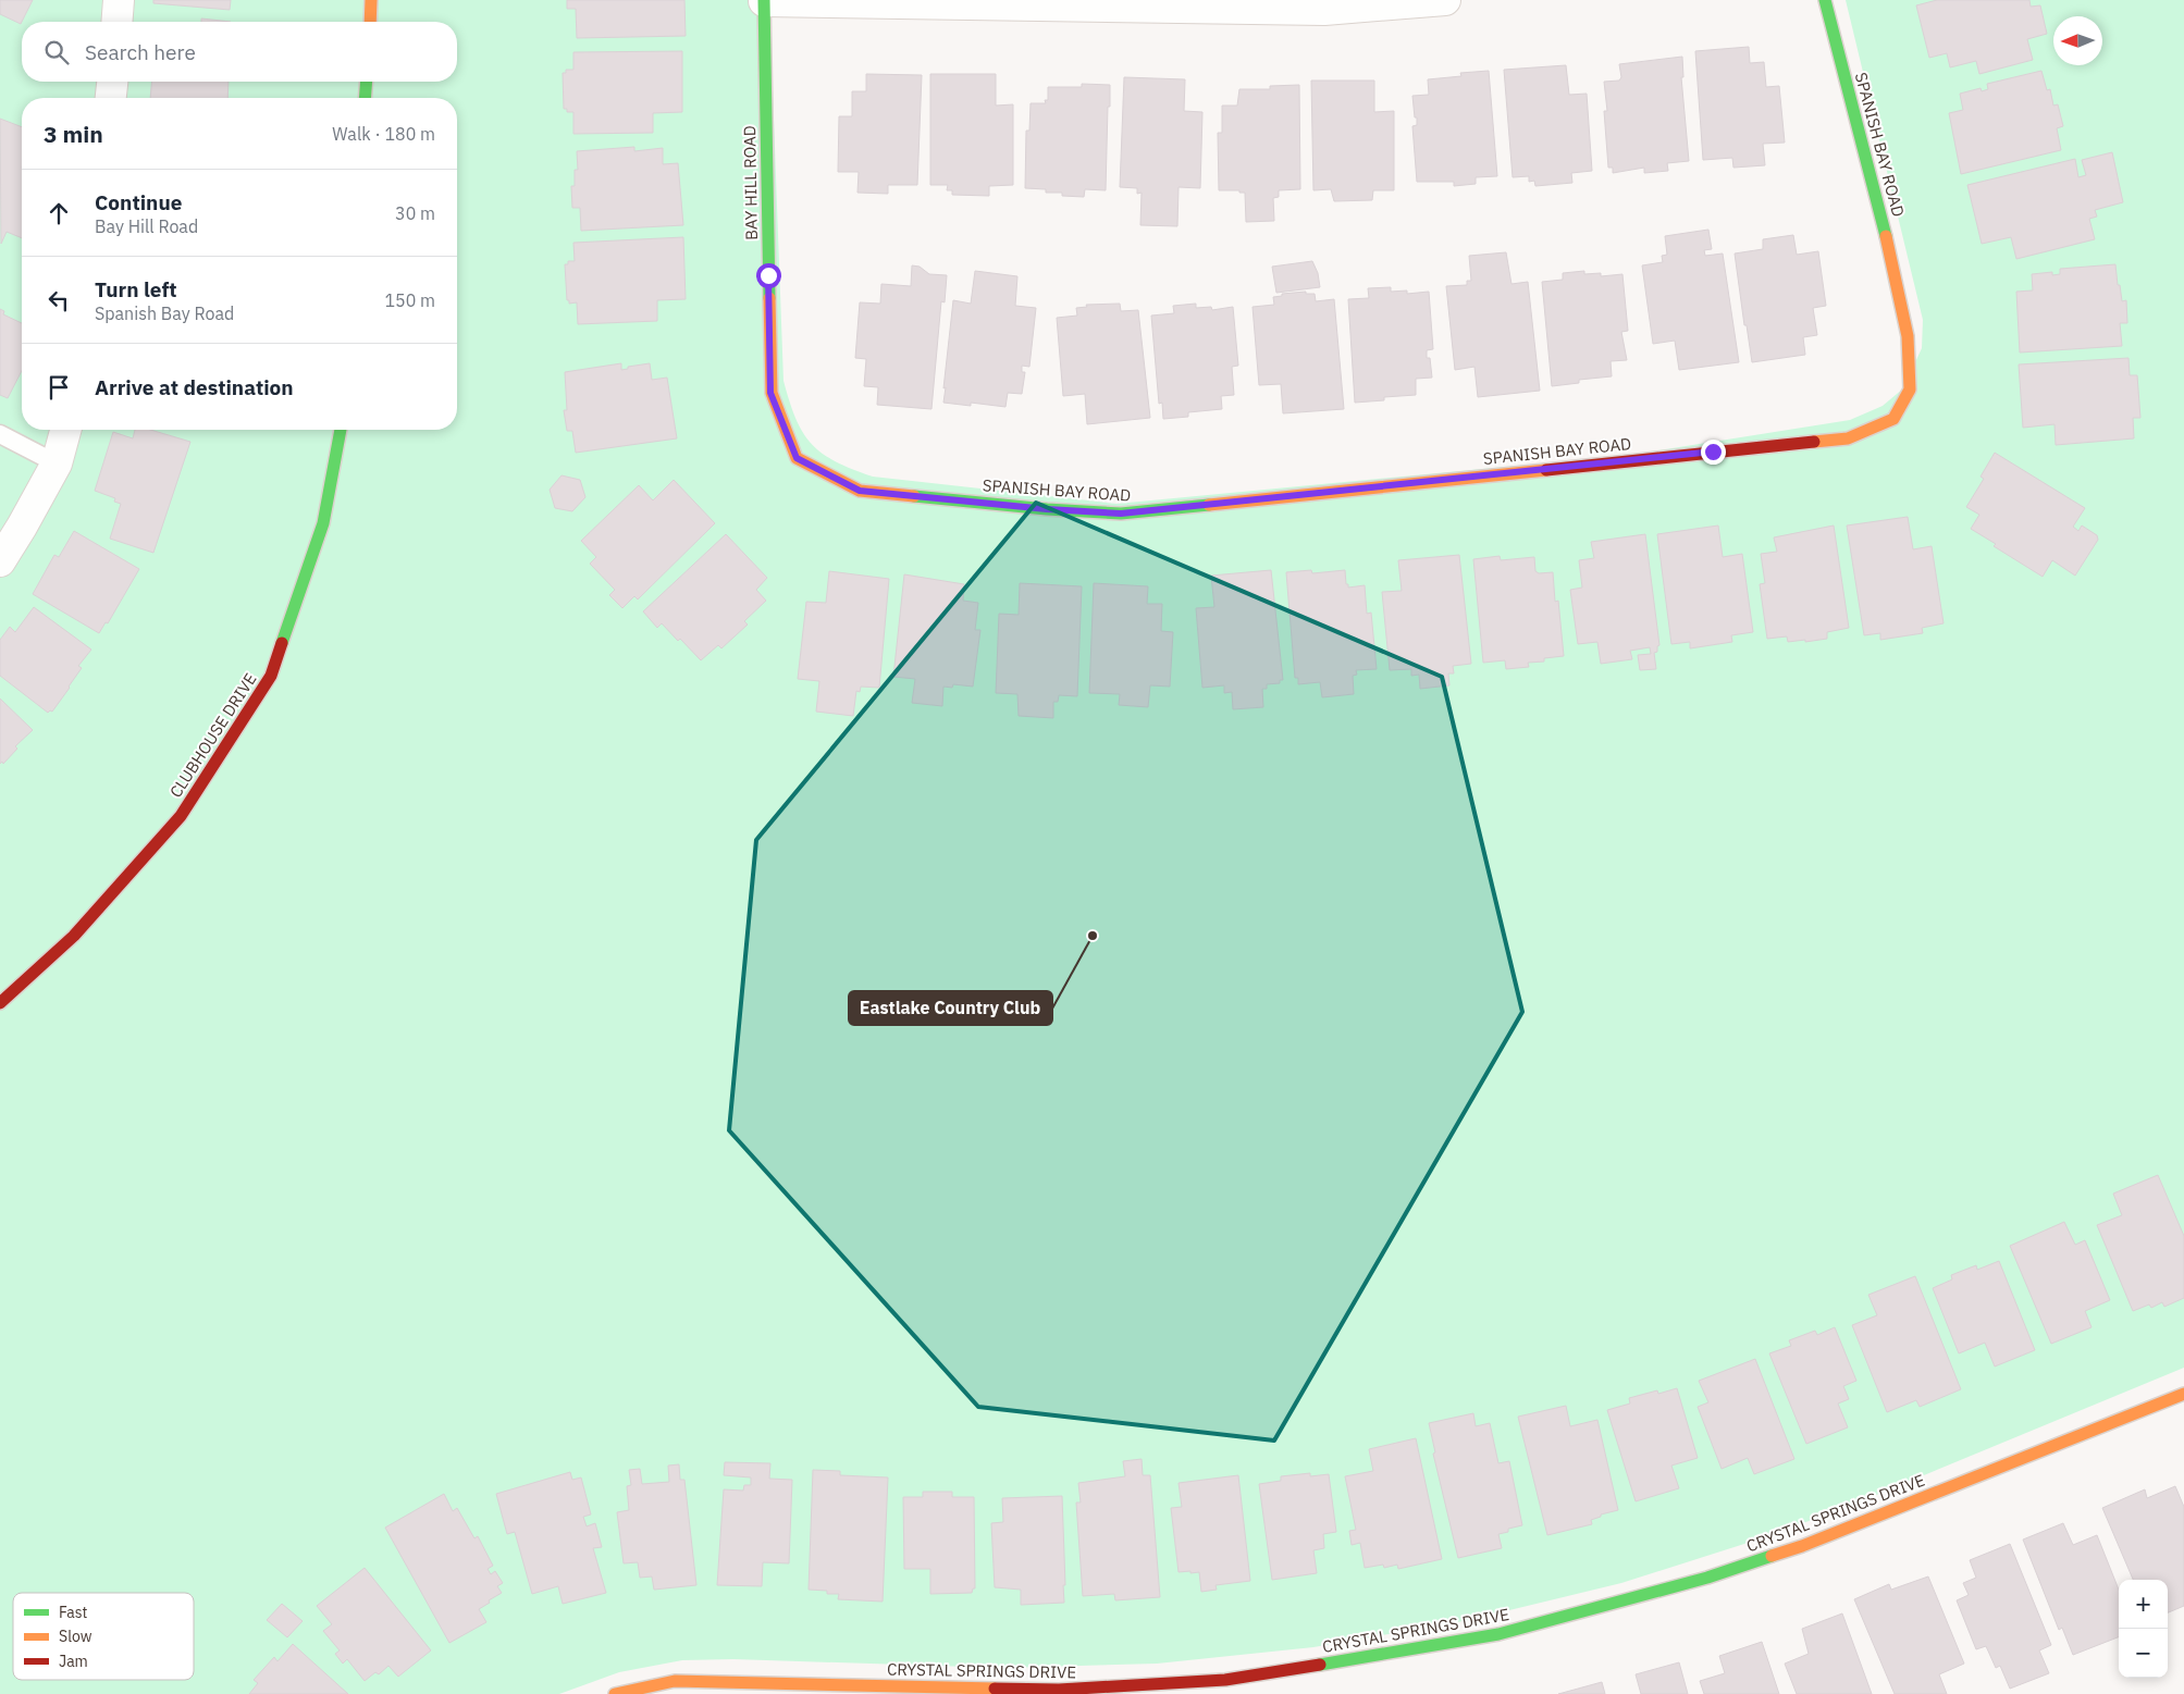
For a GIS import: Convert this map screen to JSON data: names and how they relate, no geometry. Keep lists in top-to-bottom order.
{
  "streets": {
    "street": [
      "SPANISH BAY ROAD",
      "BAY HILL ROAD",
      "CLUBHOUSE DRIVE",
      "CRYSTAL SPRINGS DRIVE"
    ]
  },
  "crossings": [
    ["SPANISH BAY ROAD", "BAY HILL ROAD"]
  ],
  "places": ["Eastlake Country Club"],
  "legend": ["Fast", "Slow", "Jam"],
  "north": "left",
  "page": {
    "search": "Search here",
    "heading": ["3 min", "Walk · 180 m"],
    "list": [
      ["Continue", "Bay Hill Road", "30 m"],
      ["Turn left", "Spanish Bay Road", "150 m"],
      "Arrive at destination"
    ],
    "map_buttons": ["+", "−"]
  }
}
